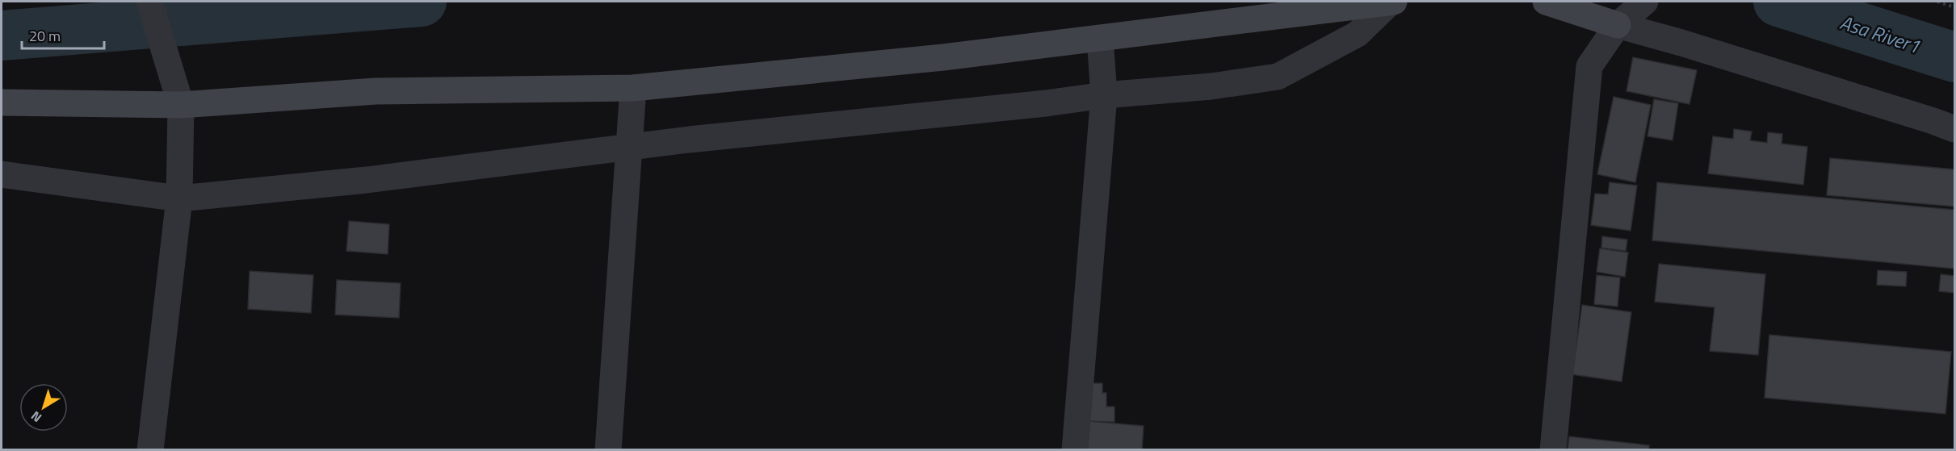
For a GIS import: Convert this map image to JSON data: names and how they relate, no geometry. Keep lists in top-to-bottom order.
{
  "water": ["Asa River1"],
  "scale_bar": "20 m",
  "north": "bottom left"
}
